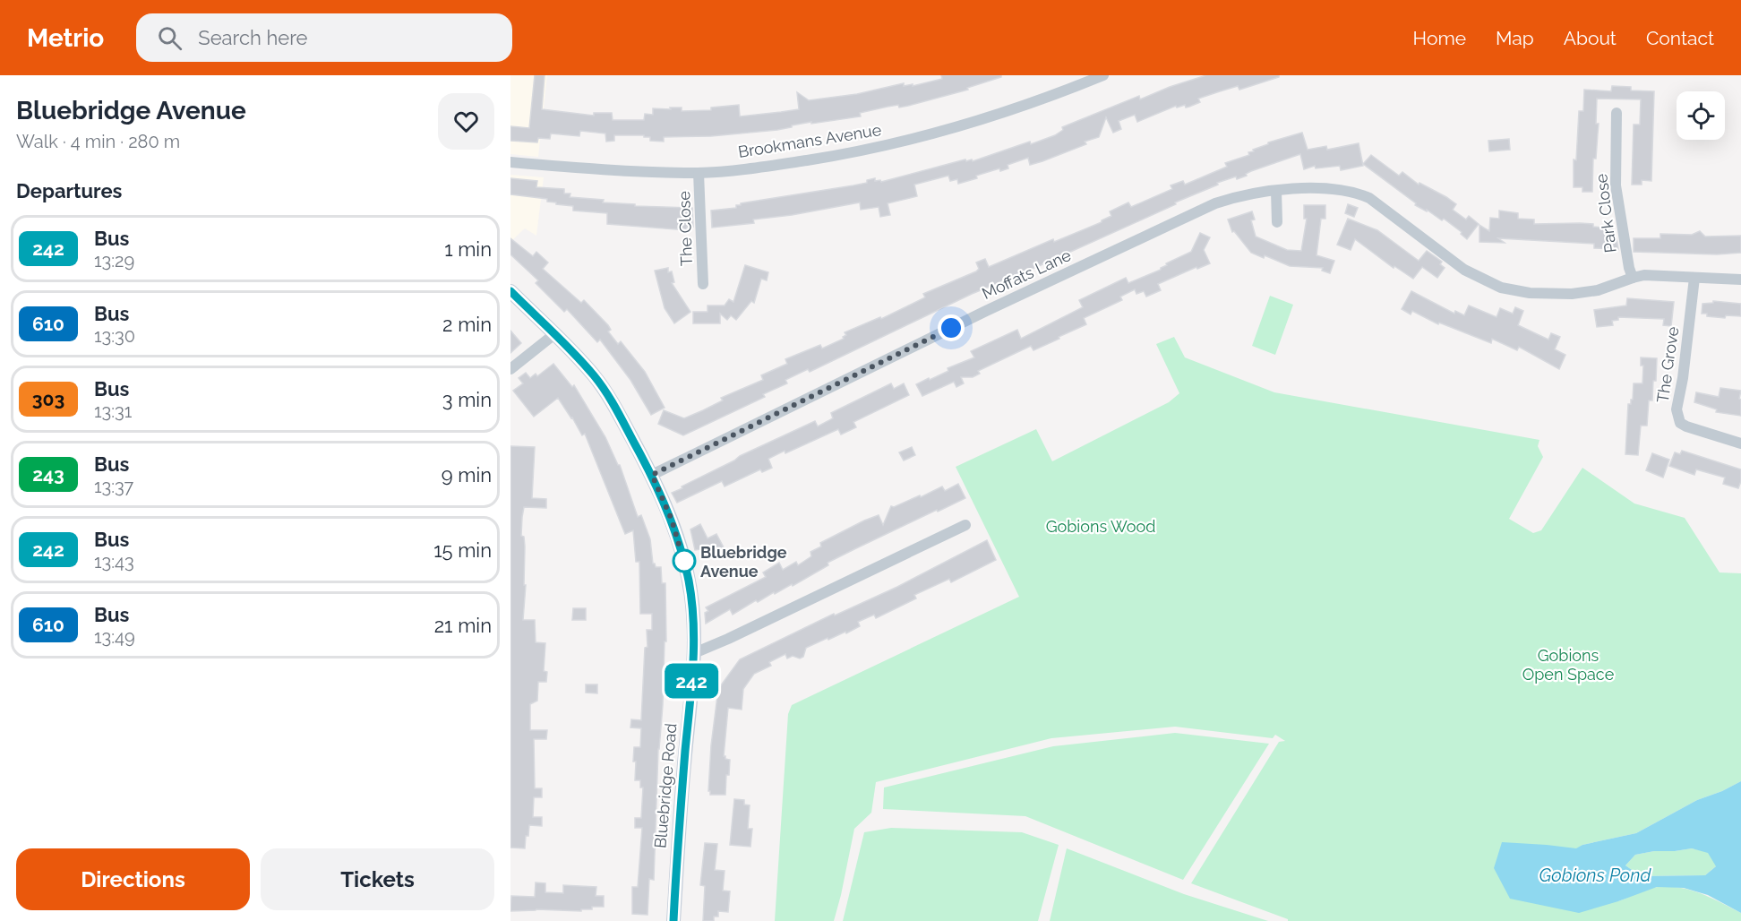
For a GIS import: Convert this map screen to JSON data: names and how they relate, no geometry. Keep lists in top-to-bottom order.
{
  "streets": {
    "street": [
      "Brookmans Avenue",
      "Park Close",
      "The Close",
      "Moffats Lane",
      "The Grove",
      "Bluebridge Road"
    ]
  },
  "crossings": [
    ["Brookmans Avenue", "The Close"],
    ["Park Close", "Moffats Lane"],
    ["Moffats Lane", "The Grove"],
    ["Moffats Lane", "Bluebridge Road"]
  ],
  "water": ["Gobions Pond"],
  "parks": ["Gobions Wood", "Gobions Open Space"],
  "places": ["Bluebridge Avenue"],
  "lines": ["bus line 242"],
  "page": {
    "header": "Metrio",
    "search": "Search here",
    "nav": [
      "Home",
      "Map",
      "About",
      "Contact"
    ],
    "heading": [
      ["Bluebridge Avenue", "Walk · 4 min · 280 m"],
      "Departures"
    ],
    "on_map": "242",
    "list": [
      {
        "mark": "242",
        "name": "Bus",
        "note": "13:29",
        "value": "1 min"
      },
      {
        "mark": "610",
        "name": "Bus",
        "note": "13:30",
        "value": "2 min"
      },
      {
        "mark": "303",
        "name": "Bus",
        "note": "13:31",
        "value": "3 min"
      },
      {
        "mark": "243",
        "name": "Bus",
        "note": "13:37",
        "value": "9 min"
      },
      {
        "mark": "242",
        "name": "Bus",
        "note": "13:43",
        "value": "15 min"
      },
      {
        "mark": "610",
        "name": "Bus",
        "note": "13:49",
        "value": "21 min"
      }
    ],
    "buttons": ["Directions", "Tickets"]
  }
}
